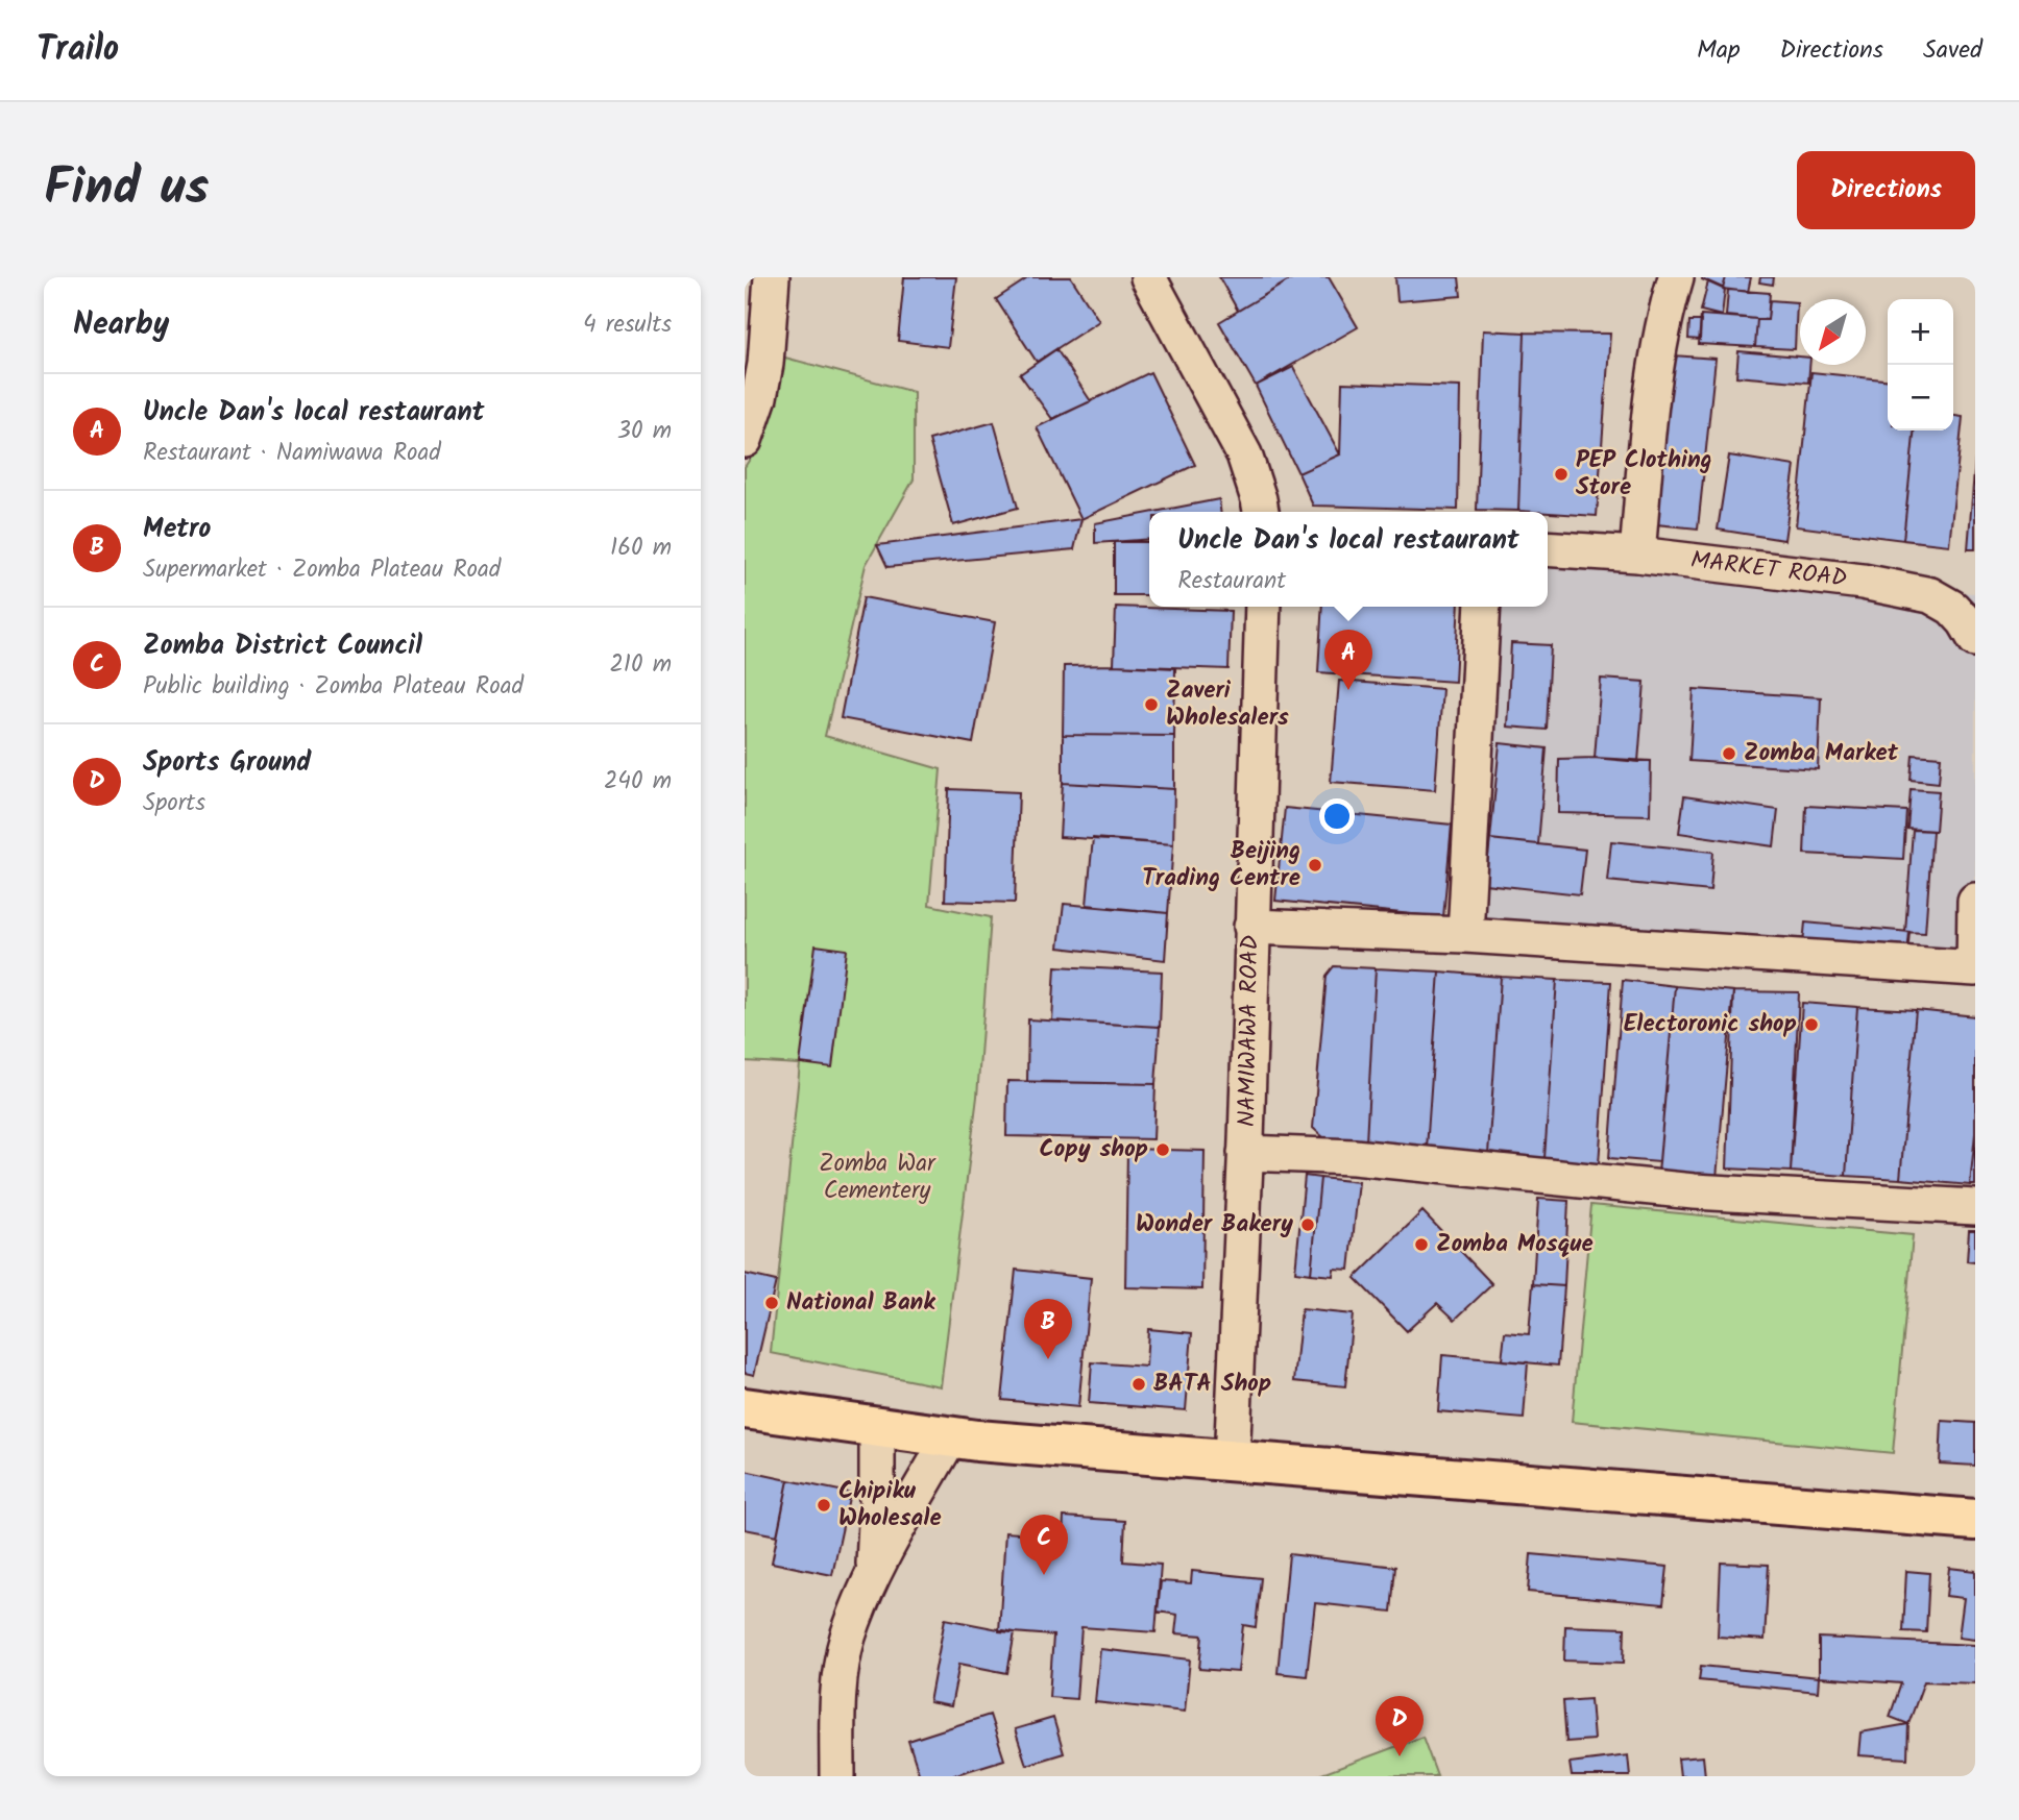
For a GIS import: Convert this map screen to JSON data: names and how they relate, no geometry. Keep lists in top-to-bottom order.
{
  "streets": {
    "street": ["MARKET ROAD", "NAMIWAWA ROAD"]
  },
  "parks": ["Zomba War Cementery"],
  "places": [
    "PEP Clothing Store",
    "Zaveri Wholesalers",
    "Zomba Market",
    "Beijing Trading Centre",
    "Electoronic shop",
    "Copy shop",
    "Wonder Bakery",
    "Zomba Mosque",
    "National Bank",
    "BATA Shop",
    "Chipiku Wholesale"
  ],
  "north": "bottom left",
  "page": {
    "header": "Trailo",
    "nav": ["Map", "Directions", "Saved"],
    "title": "Find us",
    "buttons": "Directions",
    "heading": ["Nearby", "4 results"],
    "map_buttons": ["+", "−"],
    "list": [
      {
        "mark": "A",
        "name": "Uncle Dan's local restaurant",
        "note": "Restaurant · Namiwawa Road",
        "value": "30 m"
      },
      {
        "mark": "B",
        "name": "Metro",
        "note": "Supermarket · Zomba Plateau Road",
        "value": "160 m"
      },
      {
        "mark": "C",
        "name": "Zomba District Council",
        "note": "Public building · Zomba Plateau Road",
        "value": "210 m"
      },
      {
        "mark": "D",
        "name": "Sports Ground",
        "note": "Sports",
        "value": "240 m"
      }
    ],
    "popup": ["Uncle Dan's local restaurant", "Restaurant"],
    "pins": [
      "A",
      "B",
      "C",
      "D"
    ]
  }
}
